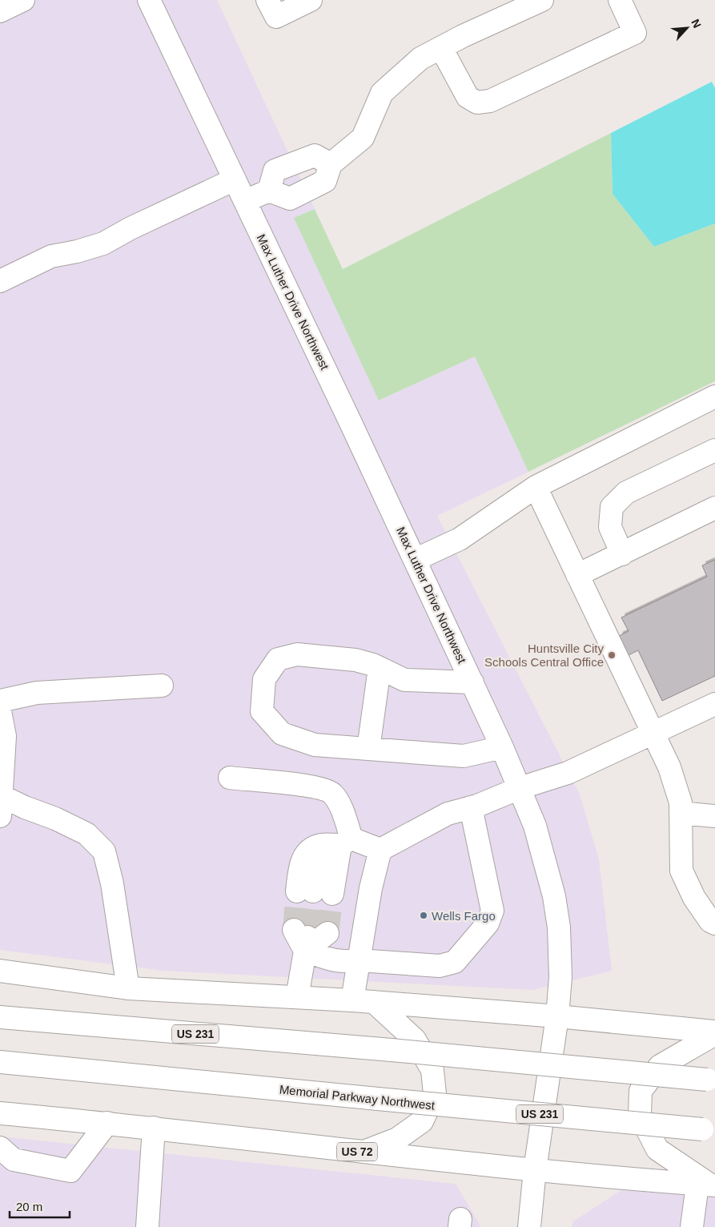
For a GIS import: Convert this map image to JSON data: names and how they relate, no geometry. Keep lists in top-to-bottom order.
{
  "streets": {
    "main road": [
      "Max Luther Drive Northwest",
      "US 231",
      "Memorial Parkway Northwest",
      "US 72"
    ]
  },
  "crossings": [
    ["Max Luther Drive Northwest", "US 72"]
  ],
  "places": ["Huntsville City Schools Central Office", "Wells Fargo"],
  "scale_bar": "20 m",
  "north": "top right"
}
